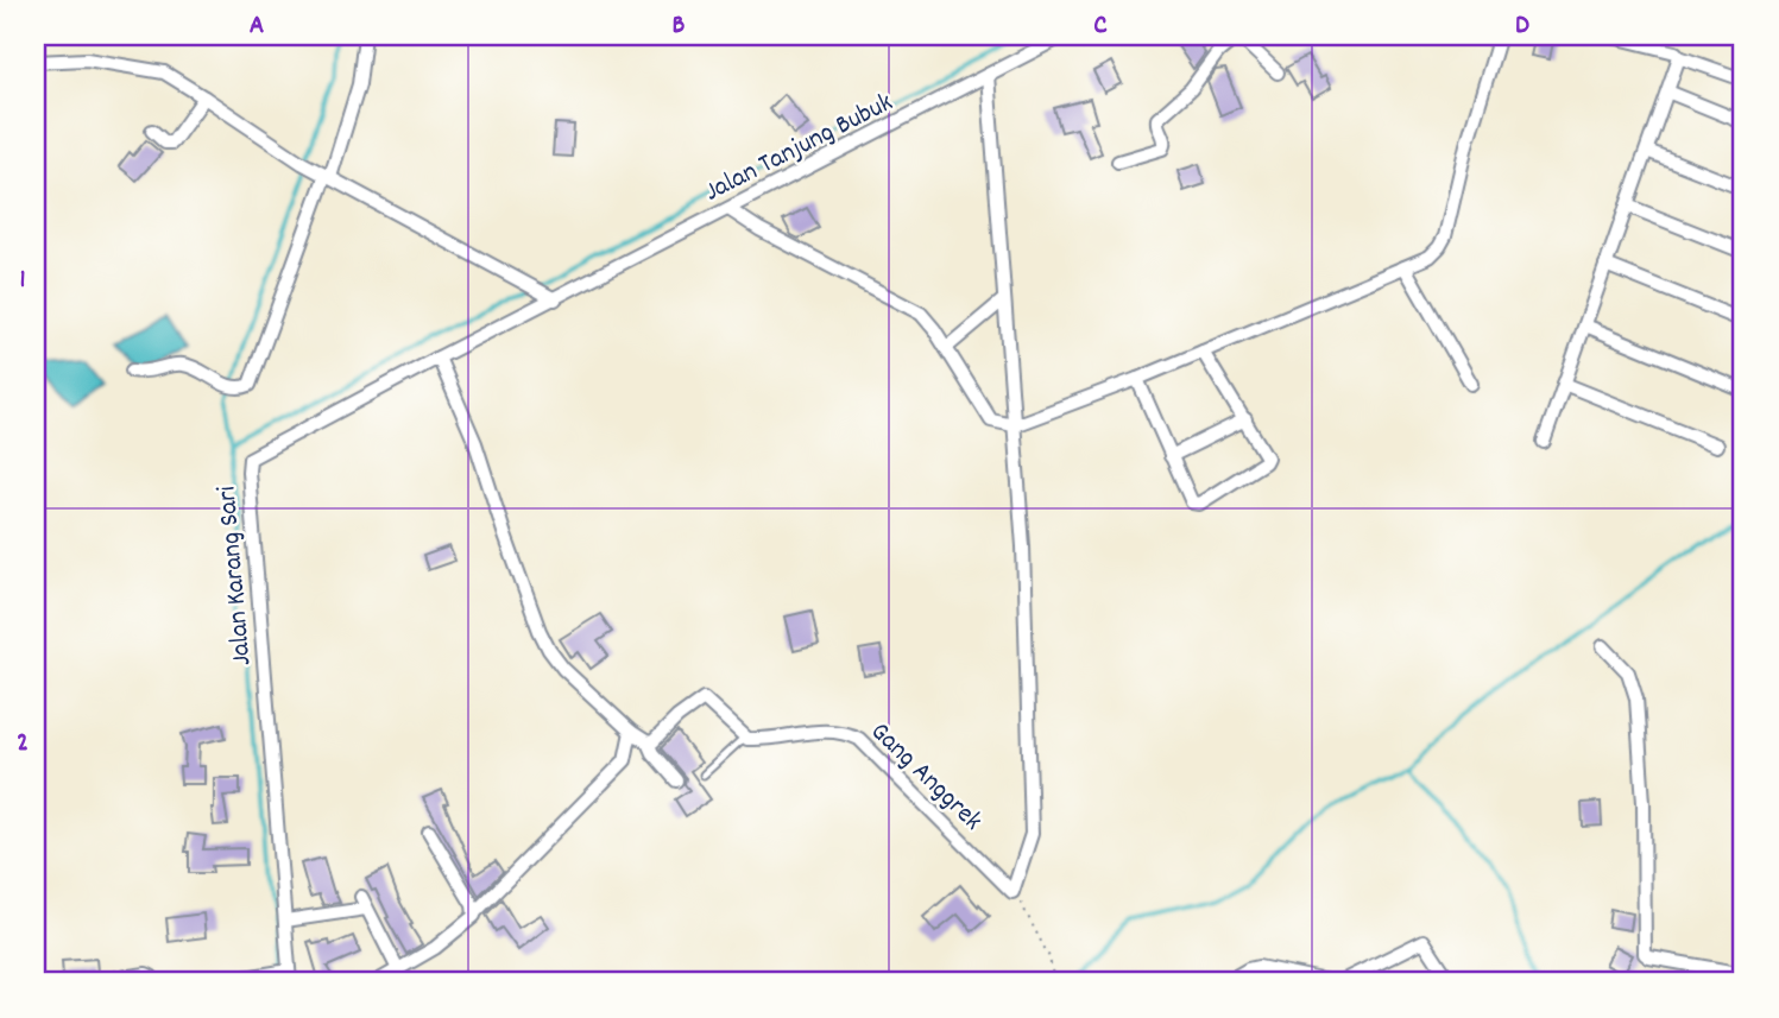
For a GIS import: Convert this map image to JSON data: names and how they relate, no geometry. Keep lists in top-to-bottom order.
{
  "streets": {
    "street": ["Jalan Tanjung Bubuk", "Jalan Karang Sari", "Gang Anggrek"]
  },
  "crossings": [
    ["Jalan Tanjung Bubuk", "Jalan Karang Sari"]
  ],
  "grid": {
    "columns": [
      "A",
      "B",
      "C",
      "D"
    ],
    "rows": ["1", "2"]
  }
}
